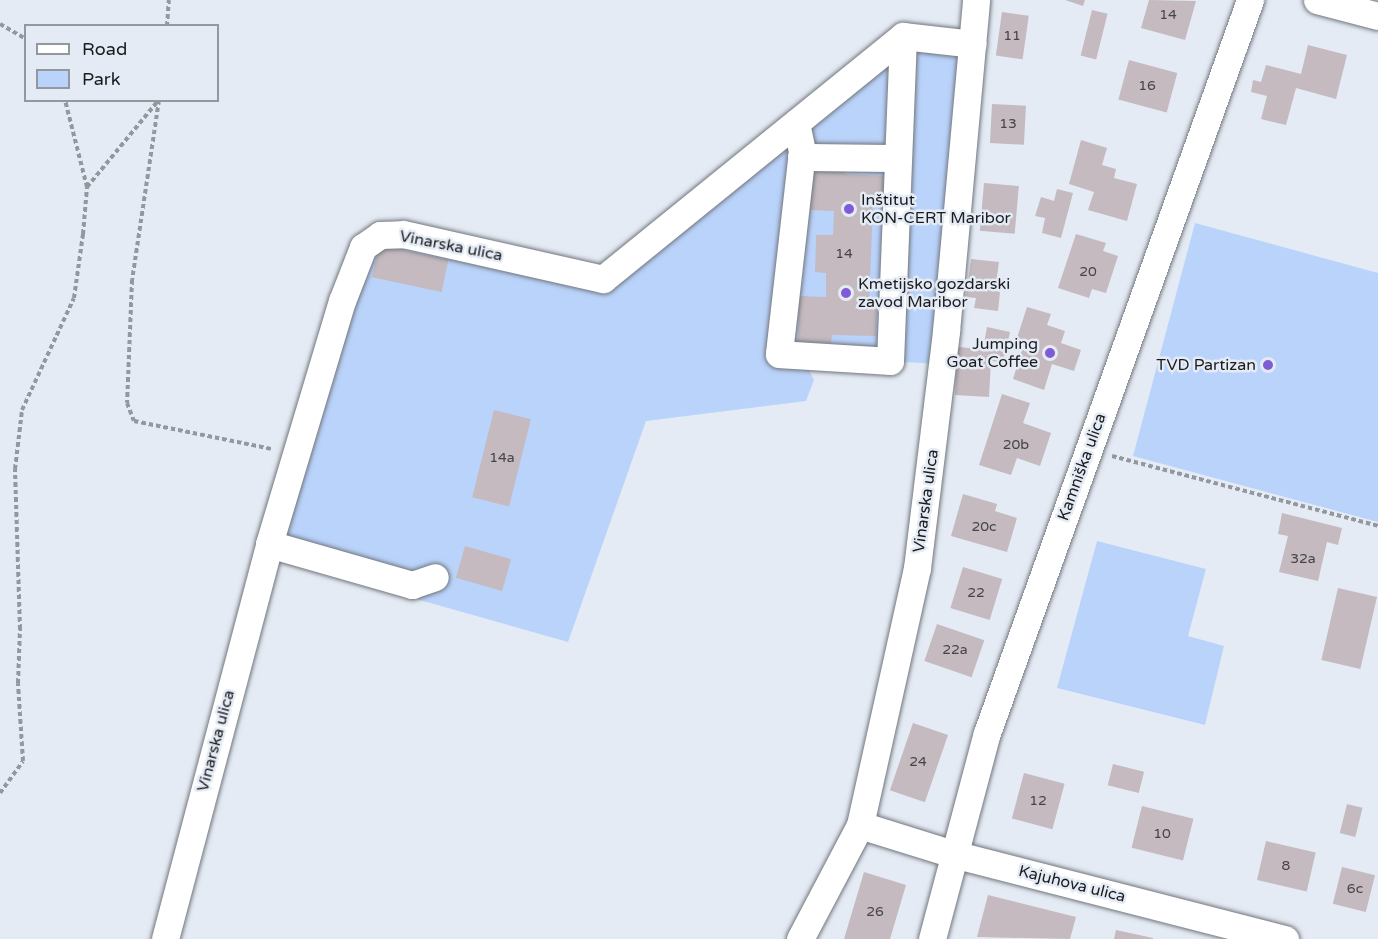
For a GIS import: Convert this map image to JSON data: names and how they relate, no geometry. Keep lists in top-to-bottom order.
{
  "streets": {
    "street": ["Vinarska ulica", "Kamniška ulica", "Kajuhova ulica"]
  },
  "crossings": [
    ["Vinarska ulica", "Kajuhova ulica"],
    ["Kamniška ulica", "Kajuhova ulica"]
  ],
  "places": [
    "Inštitut KON-CERT Maribor",
    "Kmetijsko gozdarski zavod Maribor",
    "Jumping Goat Coffee",
    "TVD Partizan"
  ],
  "house_numbers": [
    "14",
    "11",
    "16",
    "13",
    "14",
    "20",
    "20b",
    "14a",
    "20c",
    "32a",
    "22",
    "22a",
    "24",
    "12",
    "10",
    "8",
    "6c",
    "26"
  ],
  "legend": ["Road", "Park"]
}
